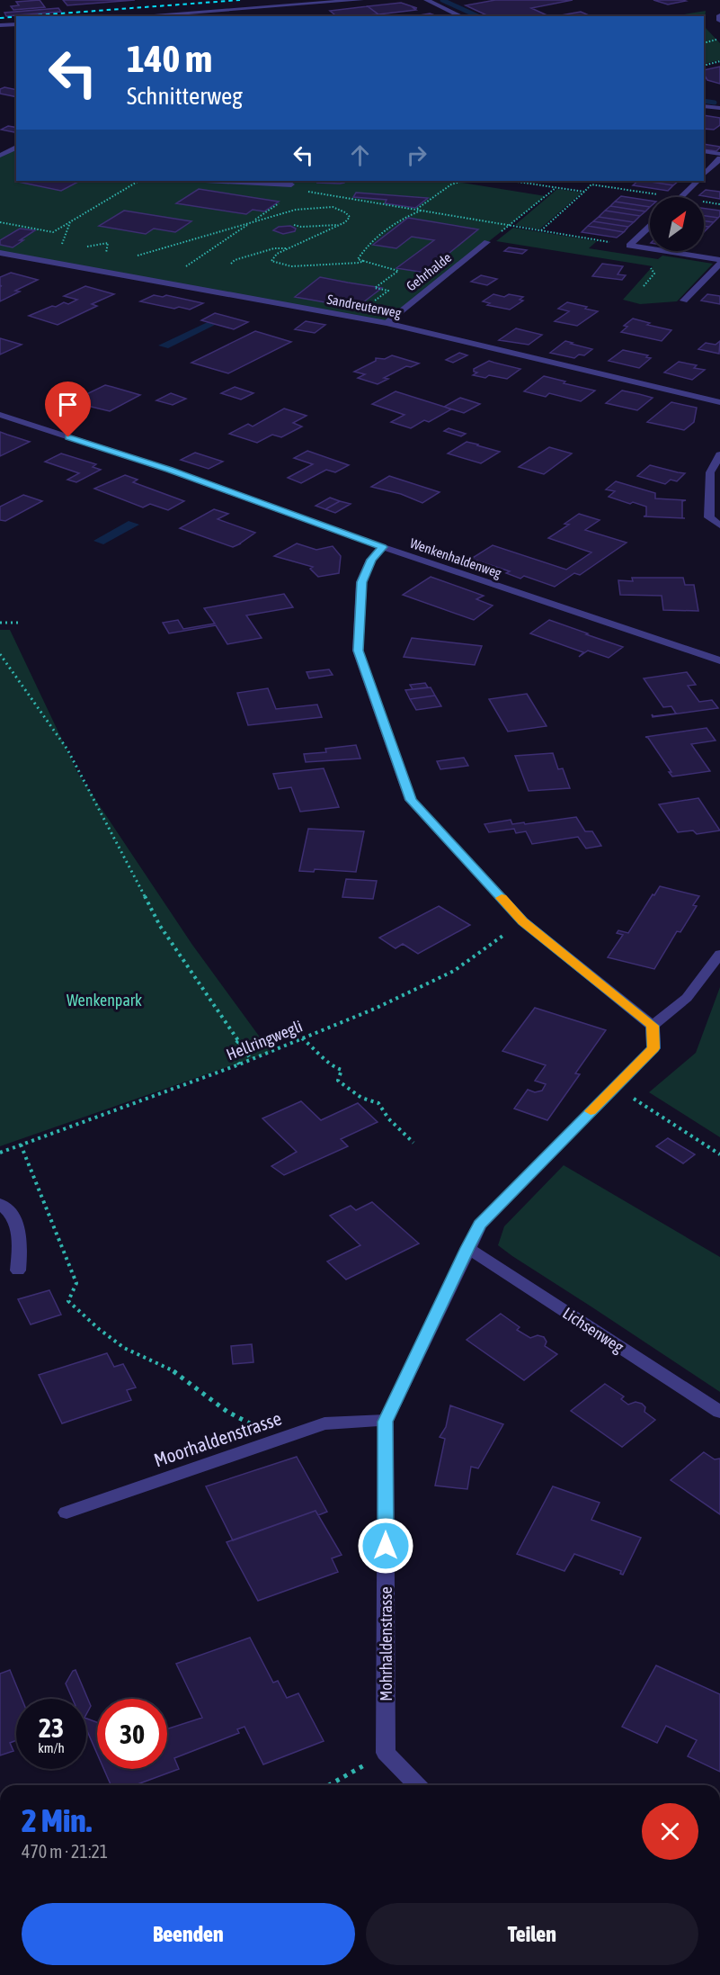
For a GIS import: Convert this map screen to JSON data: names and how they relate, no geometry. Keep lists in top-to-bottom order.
{
  "streets": {
    "street": [
      "Gehrhalde",
      "Sandreuterweg",
      "Wenkenhaldenweg",
      "Lichsenweg",
      "Moorhaldenstrasse",
      "Mohrhaldenstrasse"
    ],
    "path": ["Hellringwegli"]
  },
  "crossings": [
    ["Gehrhalde", "Sandreuterweg"],
    ["Lichsenweg", "Mohrhaldenstrasse"],
    ["Moorhaldenstrasse", "Mohrhaldenstrasse"]
  ],
  "parks": ["Wenkenpark"],
  "north": "top right",
  "page": {
    "turn": ["140 m", "Schnitterweg"],
    "speed": "23 km/h",
    "limit": "30",
    "heading": ["2 Min.", "470 m · 21:21"],
    "buttons": ["Beenden", "Teilen"]
  }
}
